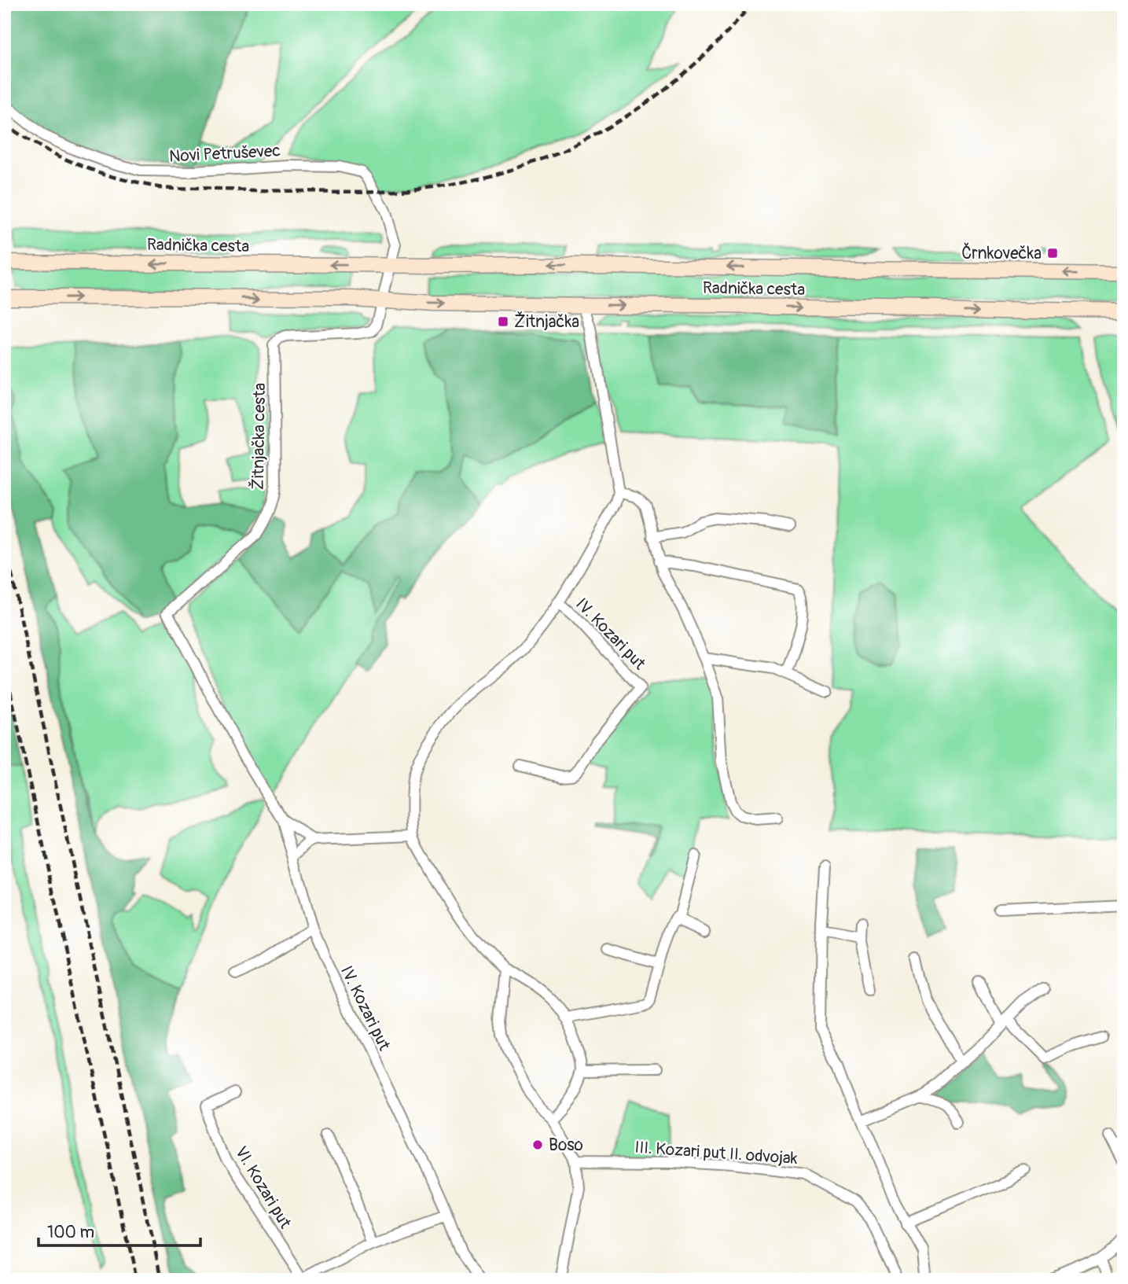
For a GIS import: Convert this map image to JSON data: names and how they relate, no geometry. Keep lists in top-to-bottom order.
{
  "streets": {
    "main road": ["Radnička cesta"],
    "street": [
      "Novi Petruševec",
      "Žitnjačka cesta",
      "IV. Kozari put",
      "III. Kozari put II. odvojak",
      "VI. Kozari put"
    ]
  },
  "crossings": [
    ["Novi Petruševec", "Radnička cesta"],
    ["Radnička cesta", "Žitnjačka cesta"],
    ["Žitnjačka cesta", "IV. Kozari put"],
    ["IV. Kozari put", "VI. Kozari put"]
  ],
  "places": {
    "transit": ["Črnkovečka", "Žitnjačka"],
    "other": ["Boso"]
  },
  "scale_bar": "100 m"
}
